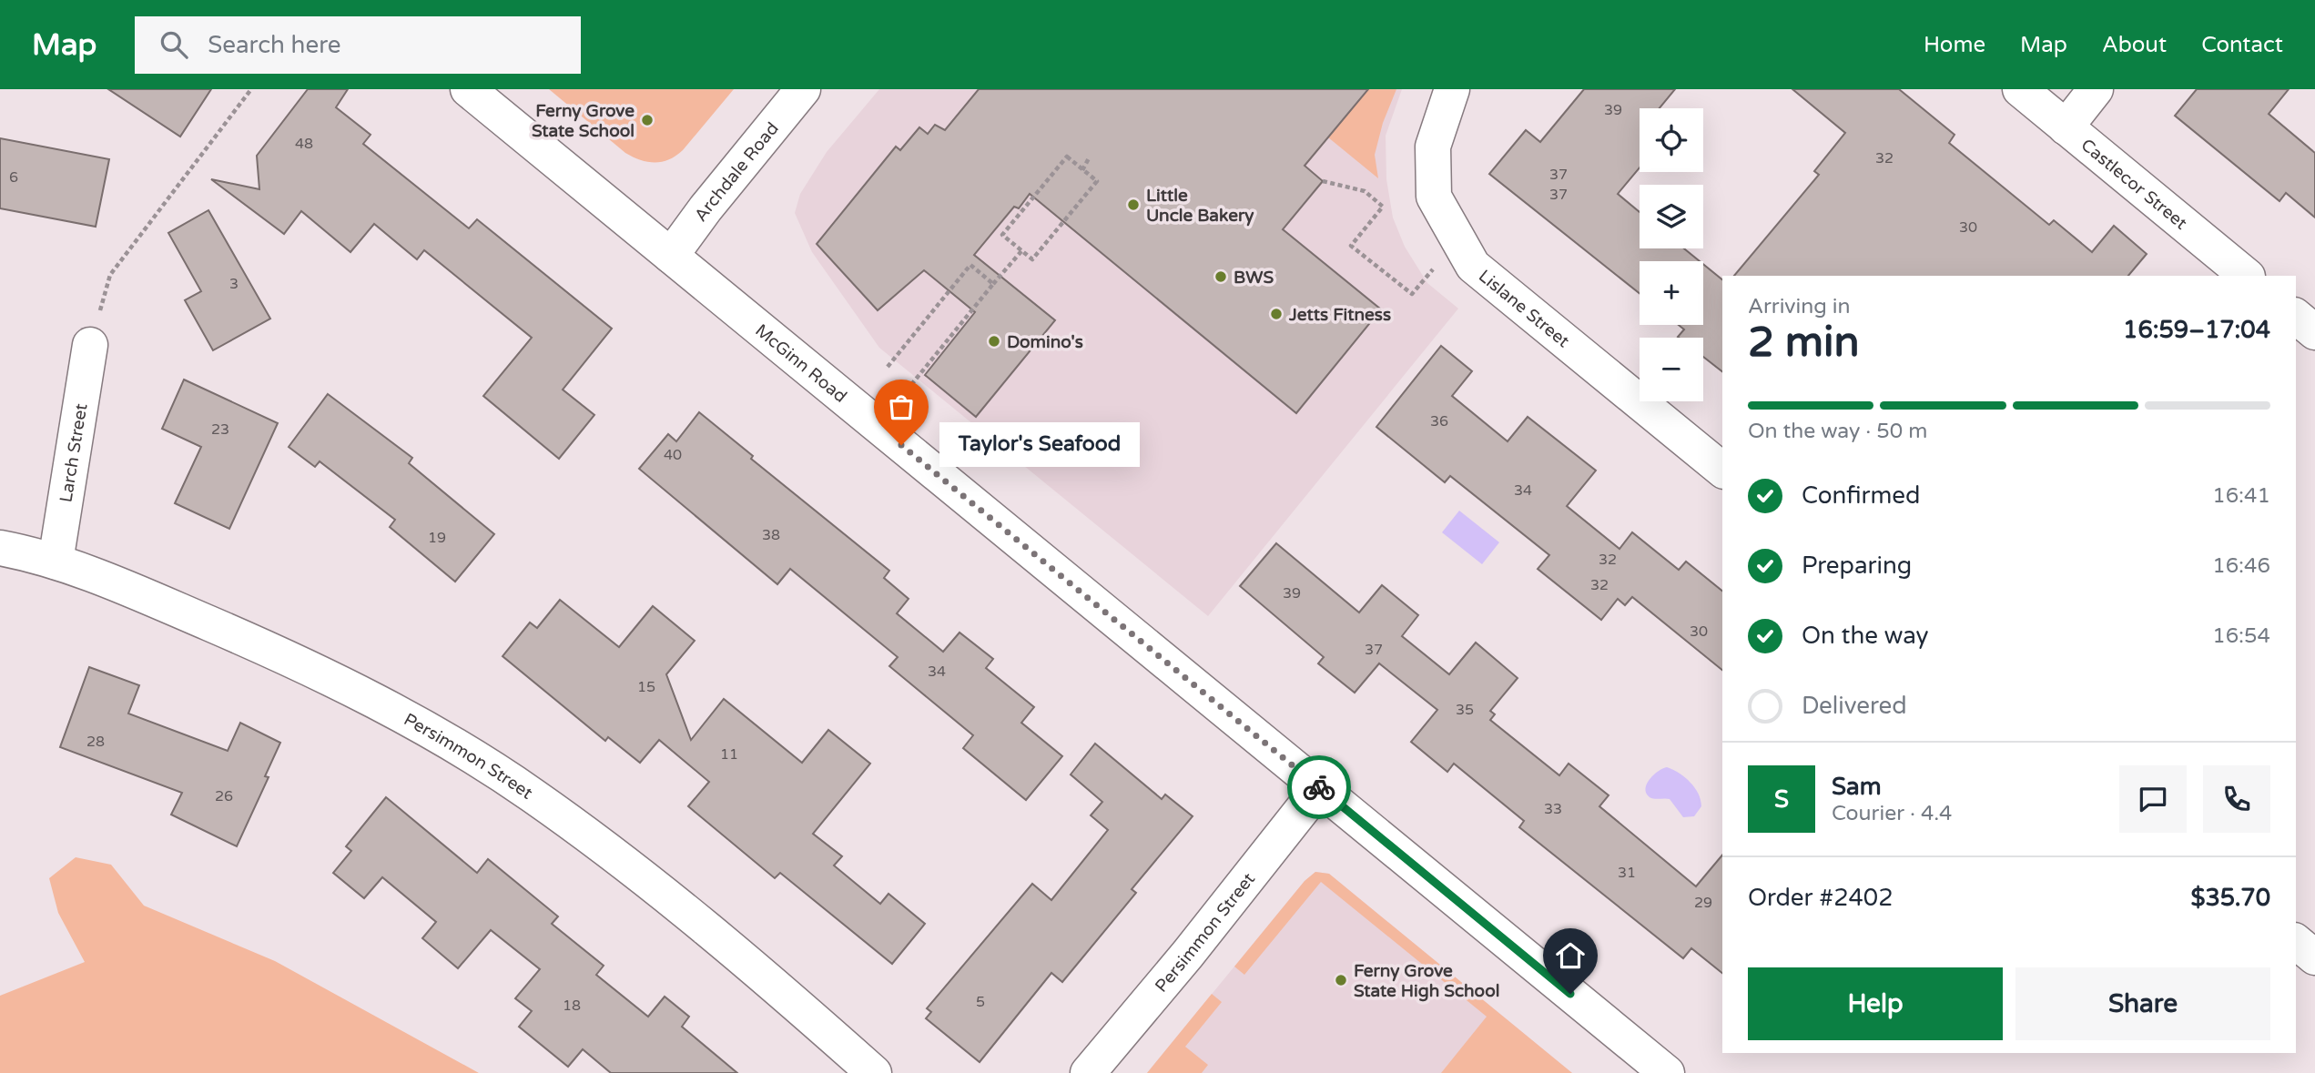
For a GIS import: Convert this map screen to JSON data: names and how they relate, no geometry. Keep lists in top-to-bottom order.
{
  "streets": {
    "street": [
      "Archdale Road",
      "Castlecor Street",
      "Lislane Street",
      "McGinn Road",
      "Larch Street",
      "Persimmon Street"
    ]
  },
  "crossings": [
    ["Archdale Road", "McGinn Road"],
    ["McGinn Road", "Persimmon Street"],
    ["Larch Street", "Persimmon Street"]
  ],
  "places": [
    "Ferny Grove State School",
    "Little Uncle Bakery",
    "BWS",
    "Jetts Fitness",
    "Domino's",
    "Taylor's Seafood",
    "Ferny Grove State High School"
  ],
  "house_numbers": [
    "39",
    "48",
    "32",
    "37",
    "6",
    "37",
    "30",
    "3",
    "36",
    "23",
    "40",
    "34",
    "38",
    "19",
    "32",
    "32",
    "39",
    "30",
    "37",
    "34",
    "15",
    "35",
    "28",
    "11",
    "26",
    "33",
    "31",
    "29",
    "5",
    "18"
  ],
  "page": {
    "header": "Map",
    "search": "Search here",
    "nav": [
      "Home",
      "Map",
      "About",
      "Contact"
    ],
    "map_buttons": ["+", "−"],
    "heading": ["2 min", "Arriving in", "16:59–17:04"],
    "panel": [
      "Sam",
      "Courier · 4.4",
      "Order #2402",
      "$35.70"
    ],
    "bar": "On the way · 50 m",
    "bubble": "Taylor's Seafood",
    "list": [
      ["Confirmed", "16:41"],
      ["Preparing", "16:46"],
      ["On the way", "16:54"],
      "Delivered"
    ],
    "round": "S",
    "buttons": ["Help", "Share"]
  }
}
